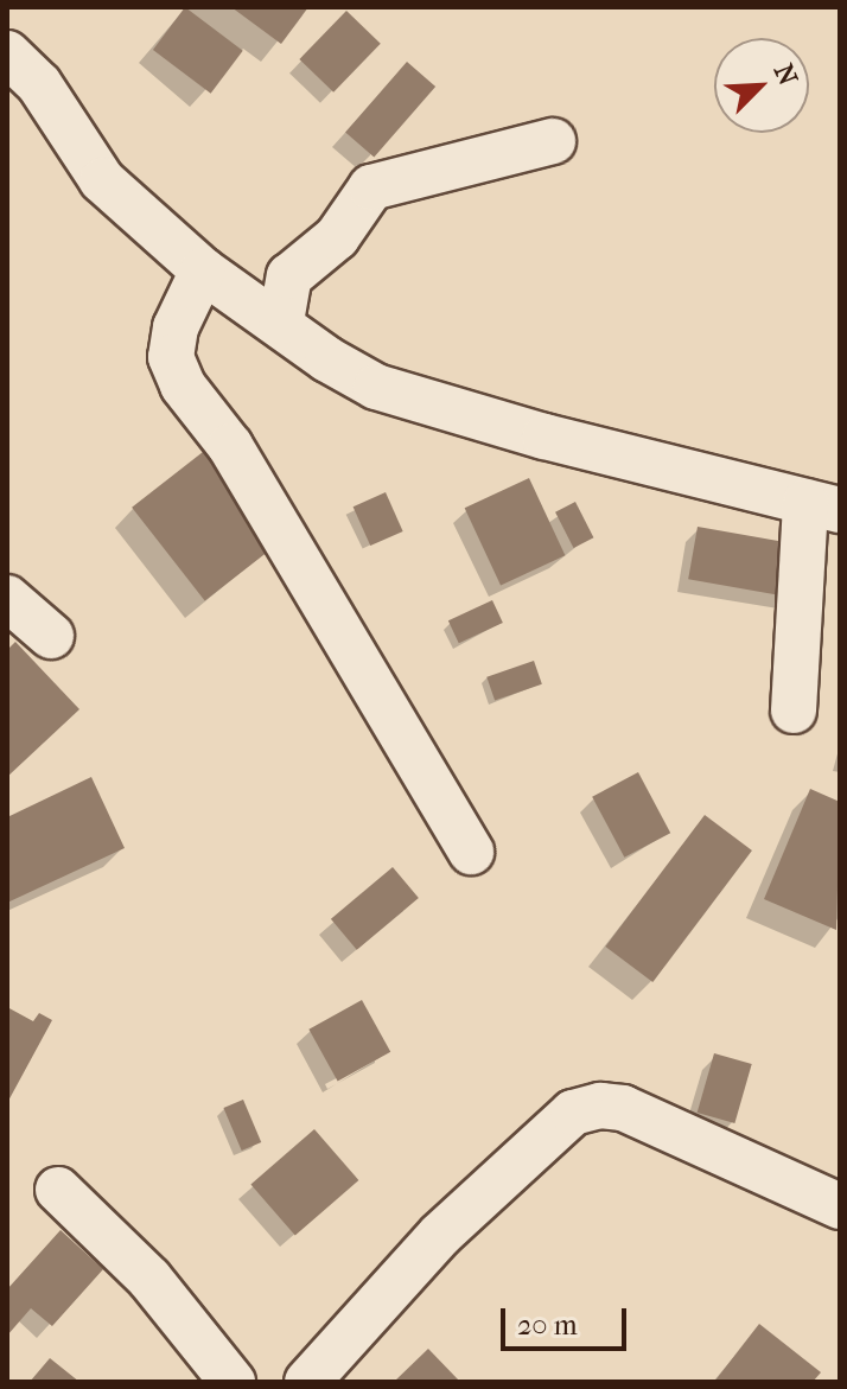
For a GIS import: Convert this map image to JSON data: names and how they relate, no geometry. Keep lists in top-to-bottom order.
{
  "scale_bar": "20 m",
  "north": "top right"
}
